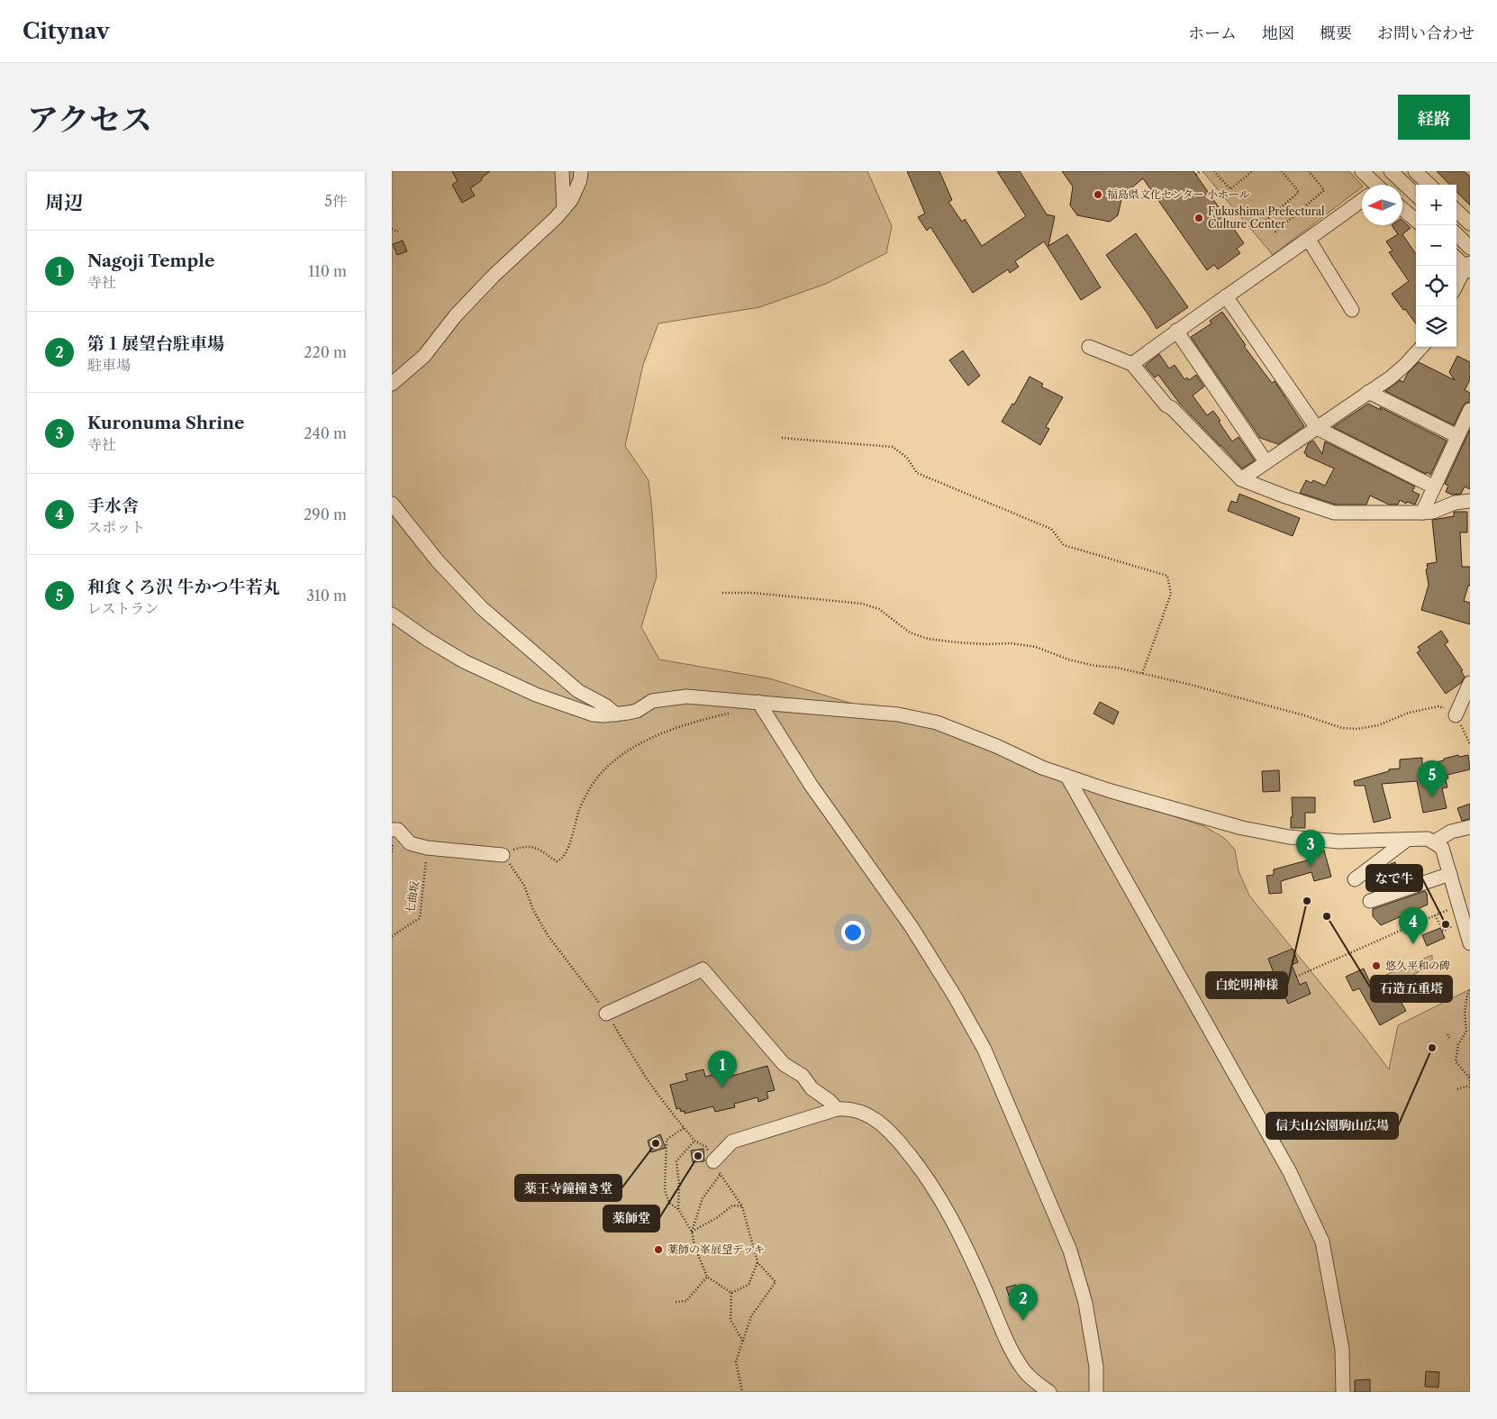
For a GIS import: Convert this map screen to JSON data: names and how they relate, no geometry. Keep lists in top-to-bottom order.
{
  "streets": {
    "path": ["七曲坂"]
  },
  "places": [
    "福島県文化センター 小ホール",
    "Fukushima Prefectural Culture Center",
    "白蛇明神様",
    "石造五重塔",
    "なで牛",
    "悠久平和の碑",
    "信夫山公園駒山広場",
    "薬王寺鐘撞き堂",
    "薬師堂",
    "薬師の峯展望デッキ"
  ],
  "north": "left",
  "page": {
    "header": "Citynav",
    "nav": [
      "ホーム",
      "地図",
      "概要",
      "お問い合わせ"
    ],
    "title": "アクセス",
    "buttons": "経路",
    "heading": ["周辺", "5件"],
    "map_buttons": ["+", "−"],
    "list": [
      {
        "mark": "1",
        "name": "Nagoji Temple",
        "note": "寺社",
        "value": "110 m"
      },
      {
        "mark": "2",
        "name": "第１展望台駐車場",
        "note": "駐車場",
        "value": "220 m"
      },
      {
        "mark": "3",
        "name": "Kuronuma Shrine",
        "note": "寺社",
        "value": "240 m"
      },
      {
        "mark": "4",
        "name": "手水舎",
        "note": "スポット",
        "value": "290 m"
      },
      {
        "mark": "5",
        "name": "和食くろ沢 牛かつ牛若丸",
        "note": "レストラン",
        "value": "310 m"
      }
    ],
    "pins": [
      "5",
      "3",
      "4",
      "1",
      "2"
    ]
  }
}
